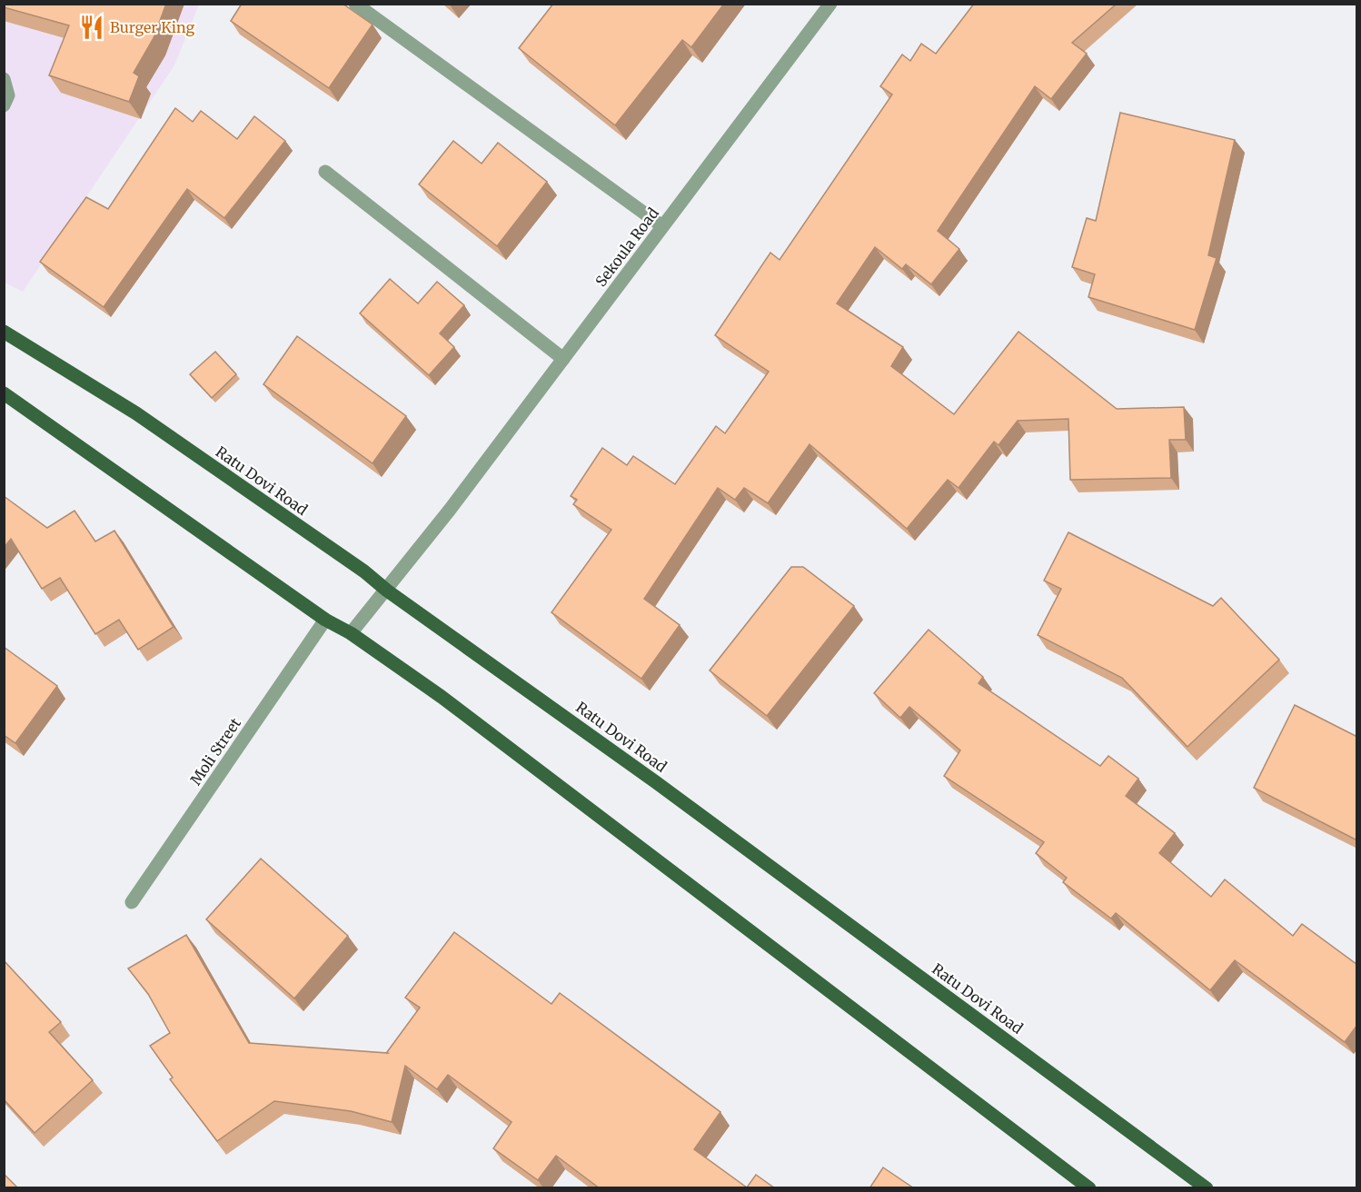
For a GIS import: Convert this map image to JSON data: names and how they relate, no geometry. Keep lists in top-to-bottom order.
{
  "streets": {
    "main road": ["Ratu Dovi Road"],
    "street": ["Sekoula Road", "Moli Street"]
  },
  "crossings": [
    ["Sekoula Road", "Ratu Dovi Road"]
  ],
  "places": {
    "restaurant": ["Burger King"]
  }
}
